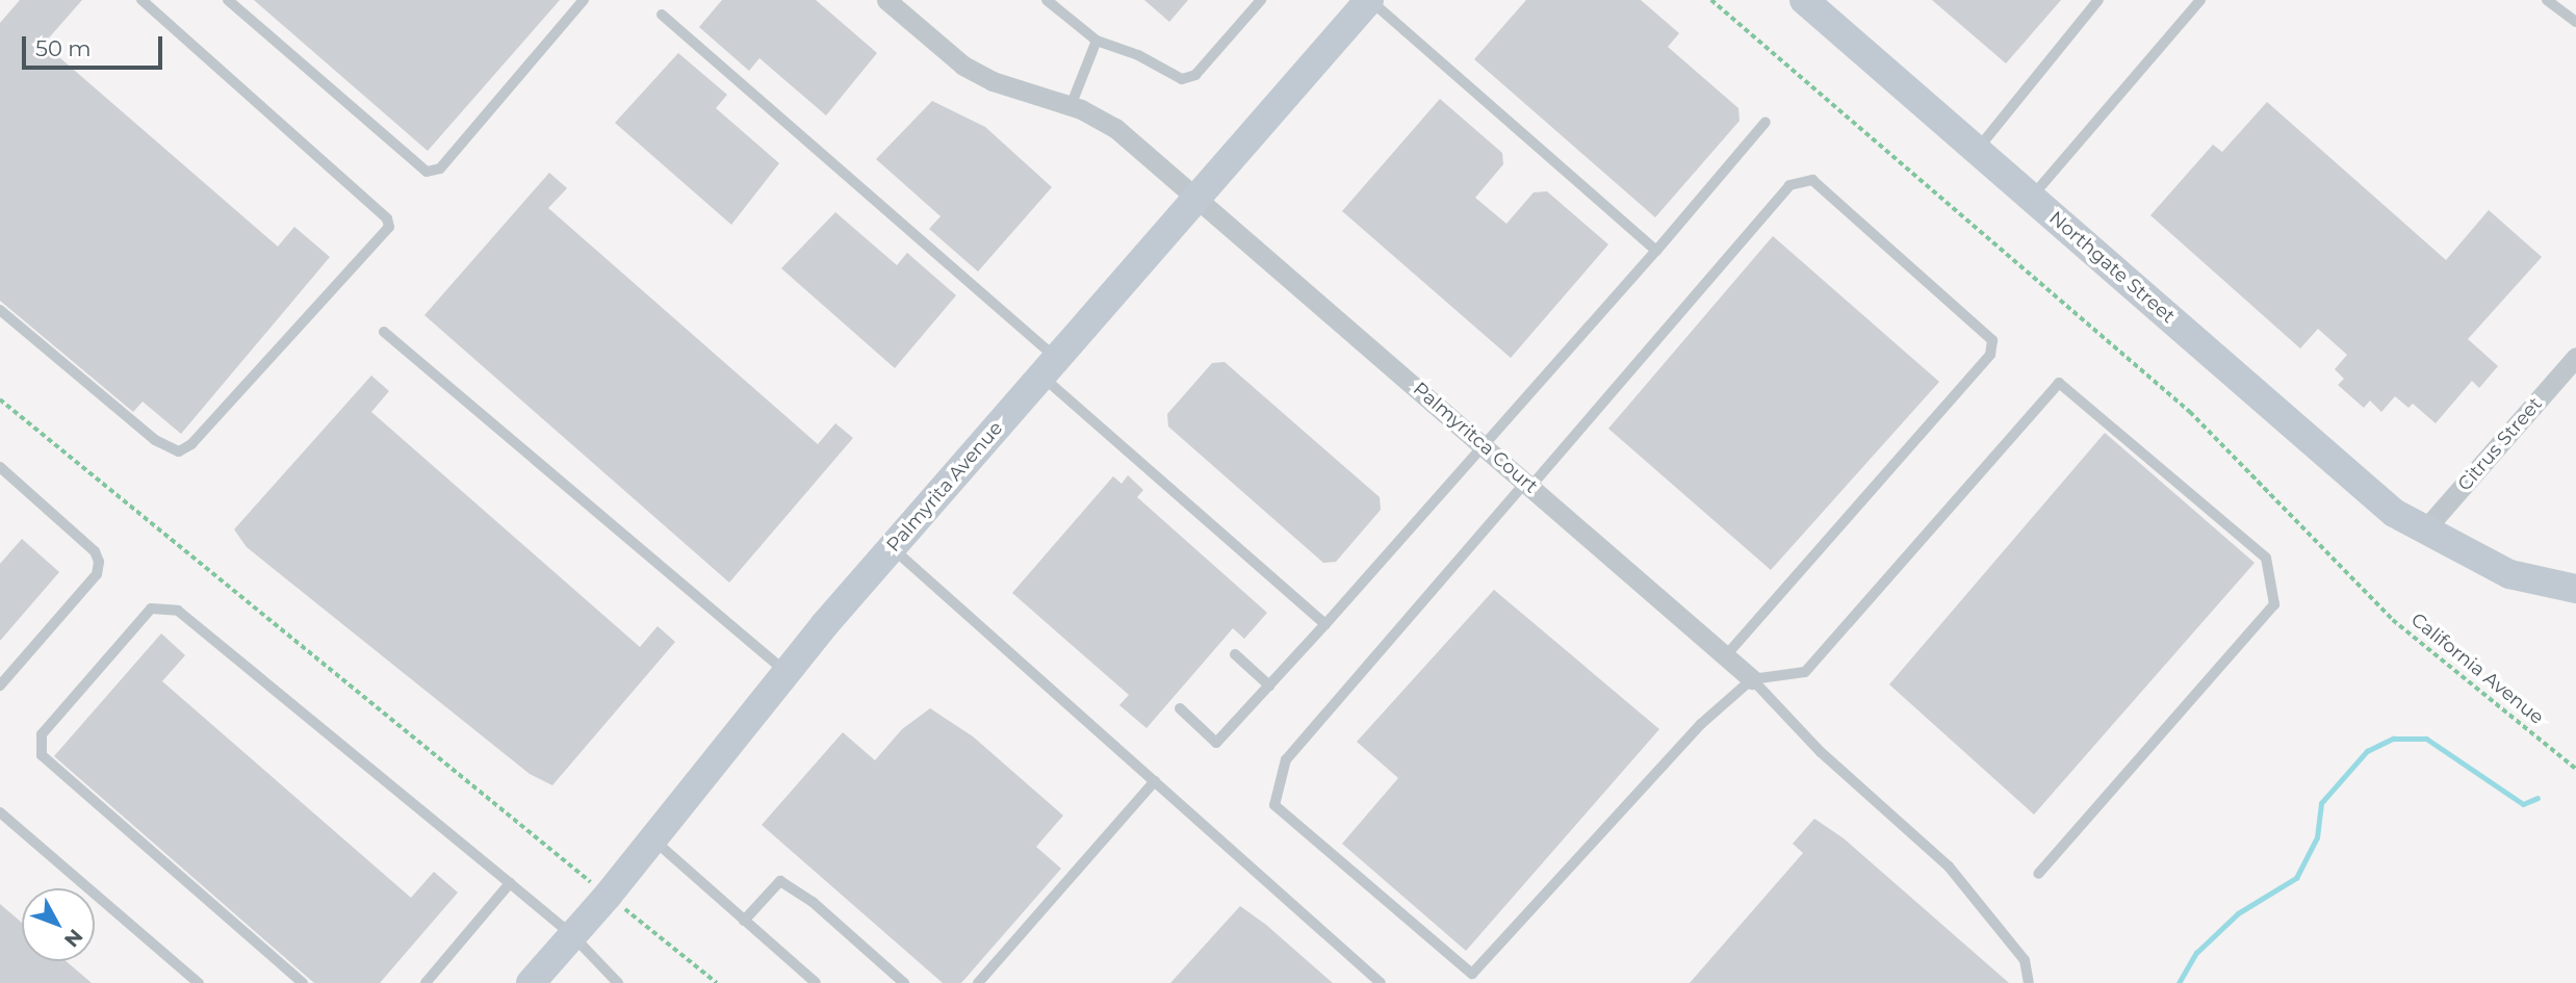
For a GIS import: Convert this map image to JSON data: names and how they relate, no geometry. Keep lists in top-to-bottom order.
{
  "streets": {
    "street": [
      "Northgate Street",
      "Palmyritca Court",
      "Citrus Street",
      "Palmyrita Avenue"
    ],
    "path": ["California Avenue"]
  },
  "crossings": [
    ["Northgate Street", "Citrus Street"],
    ["Palmyritca Court", "Palmyrita Avenue"]
  ],
  "scale_bar": "50 m",
  "north": "bottom right"
}
